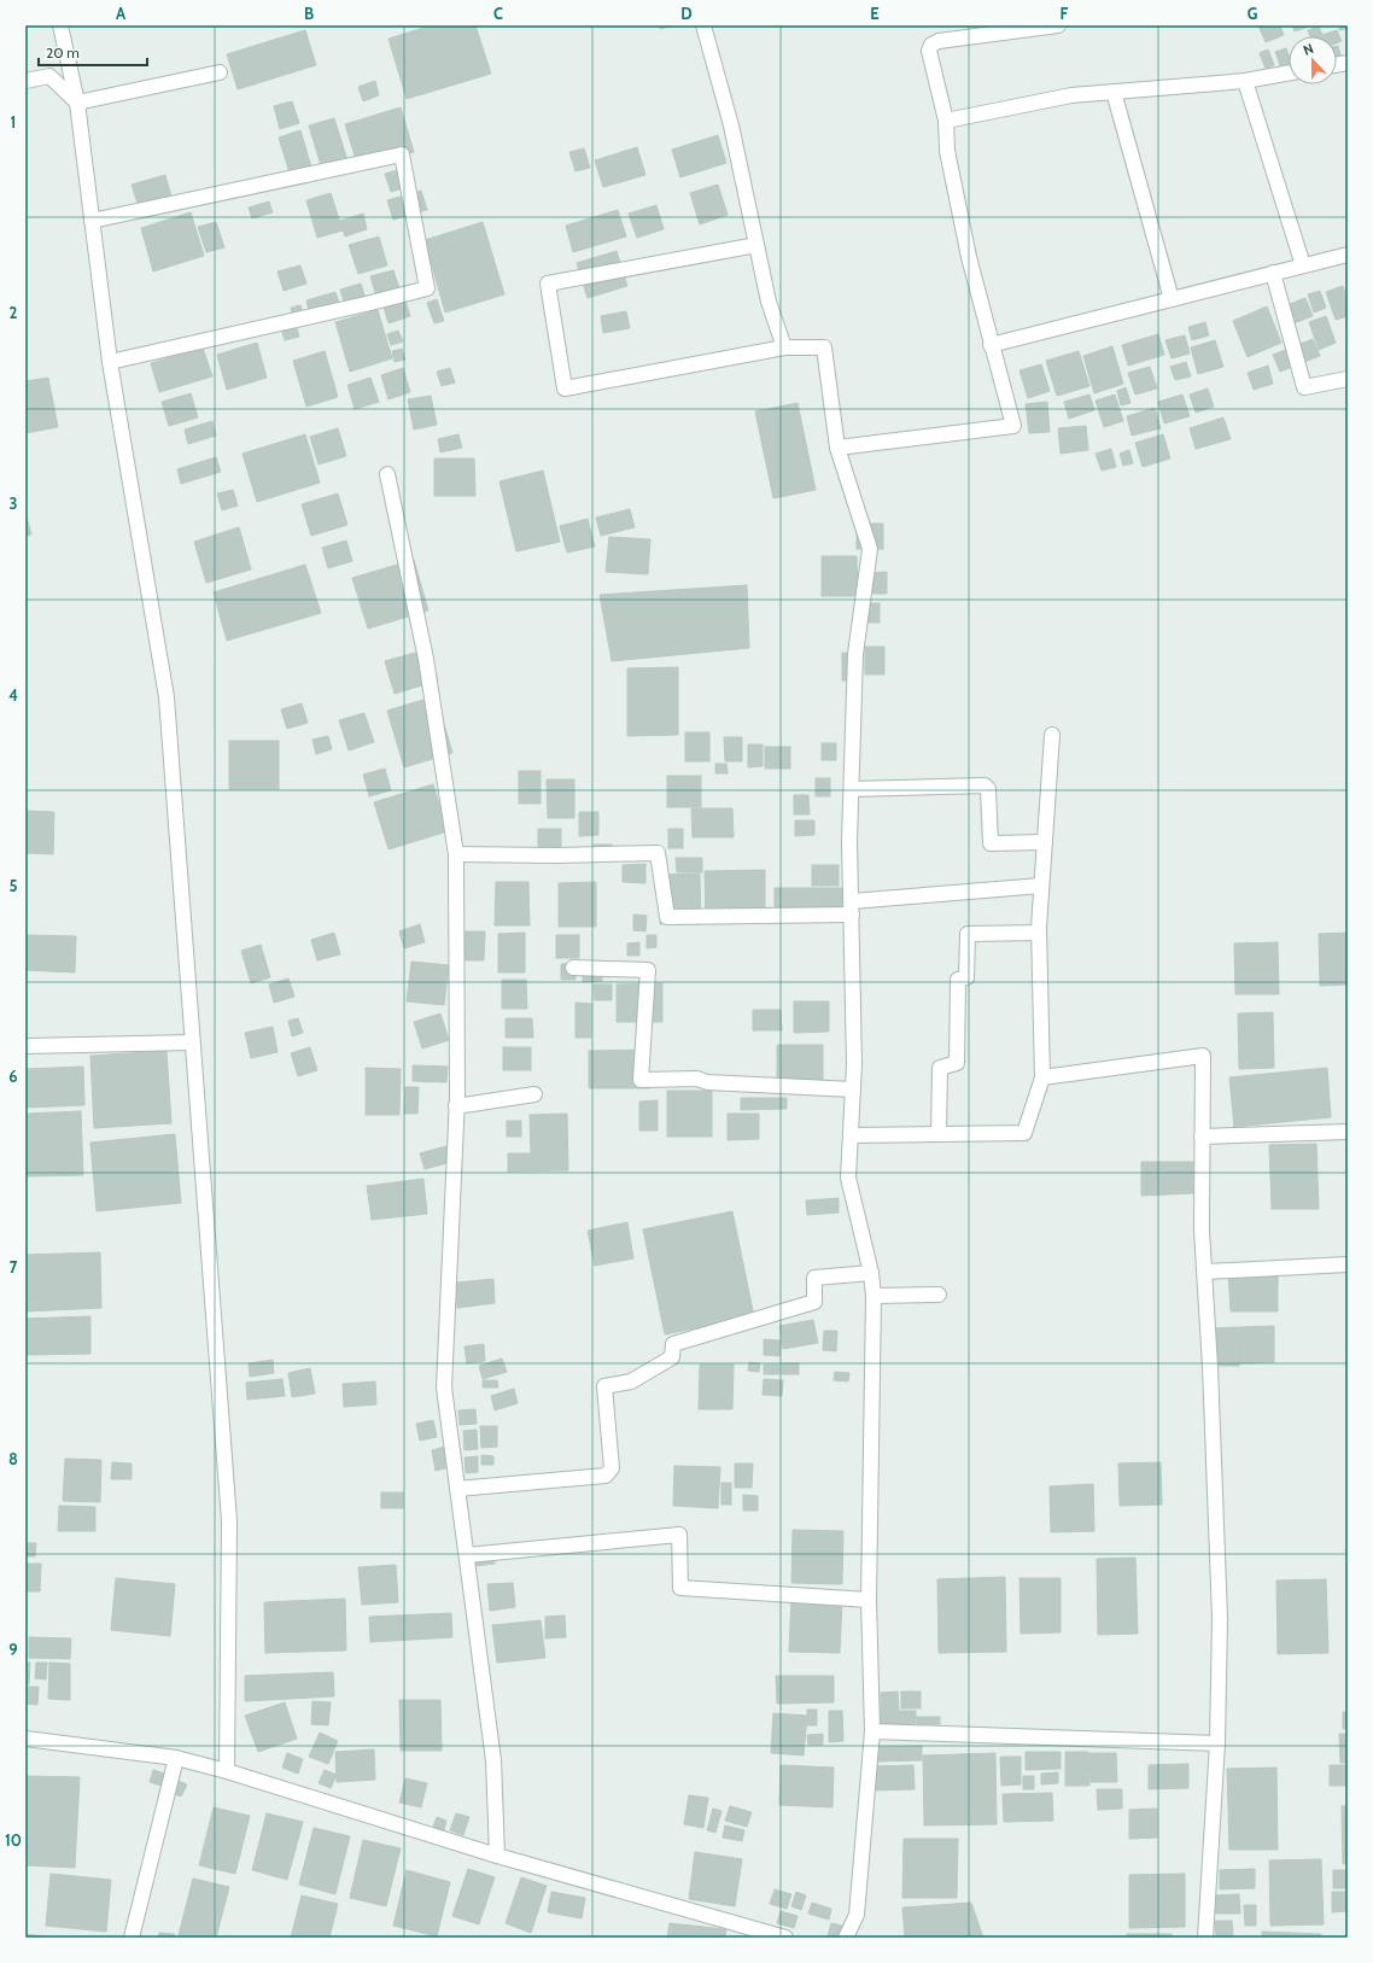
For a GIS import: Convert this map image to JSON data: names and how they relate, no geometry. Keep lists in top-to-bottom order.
{
  "scale_bar": "20 m",
  "north": "top",
  "grid": {
    "columns": [
      "A",
      "B",
      "C",
      "D",
      "E",
      "F",
      "G"
    ],
    "rows": [
      "1",
      "2",
      "3",
      "4",
      "5",
      "6",
      "7",
      "8",
      "9",
      "10"
    ]
  }
}
